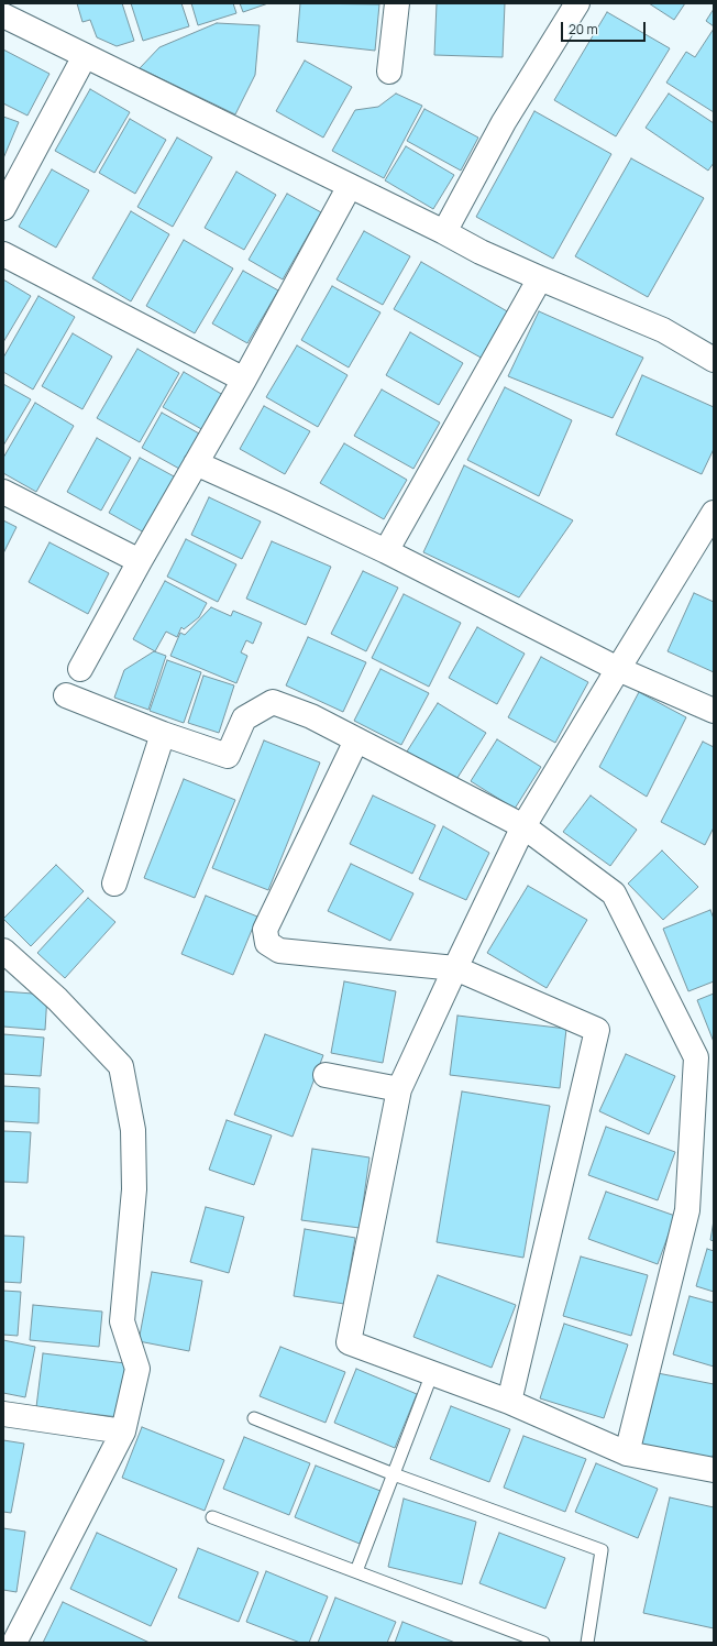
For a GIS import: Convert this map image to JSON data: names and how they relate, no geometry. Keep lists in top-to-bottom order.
{
  "scale_bar": "20 m"
}
